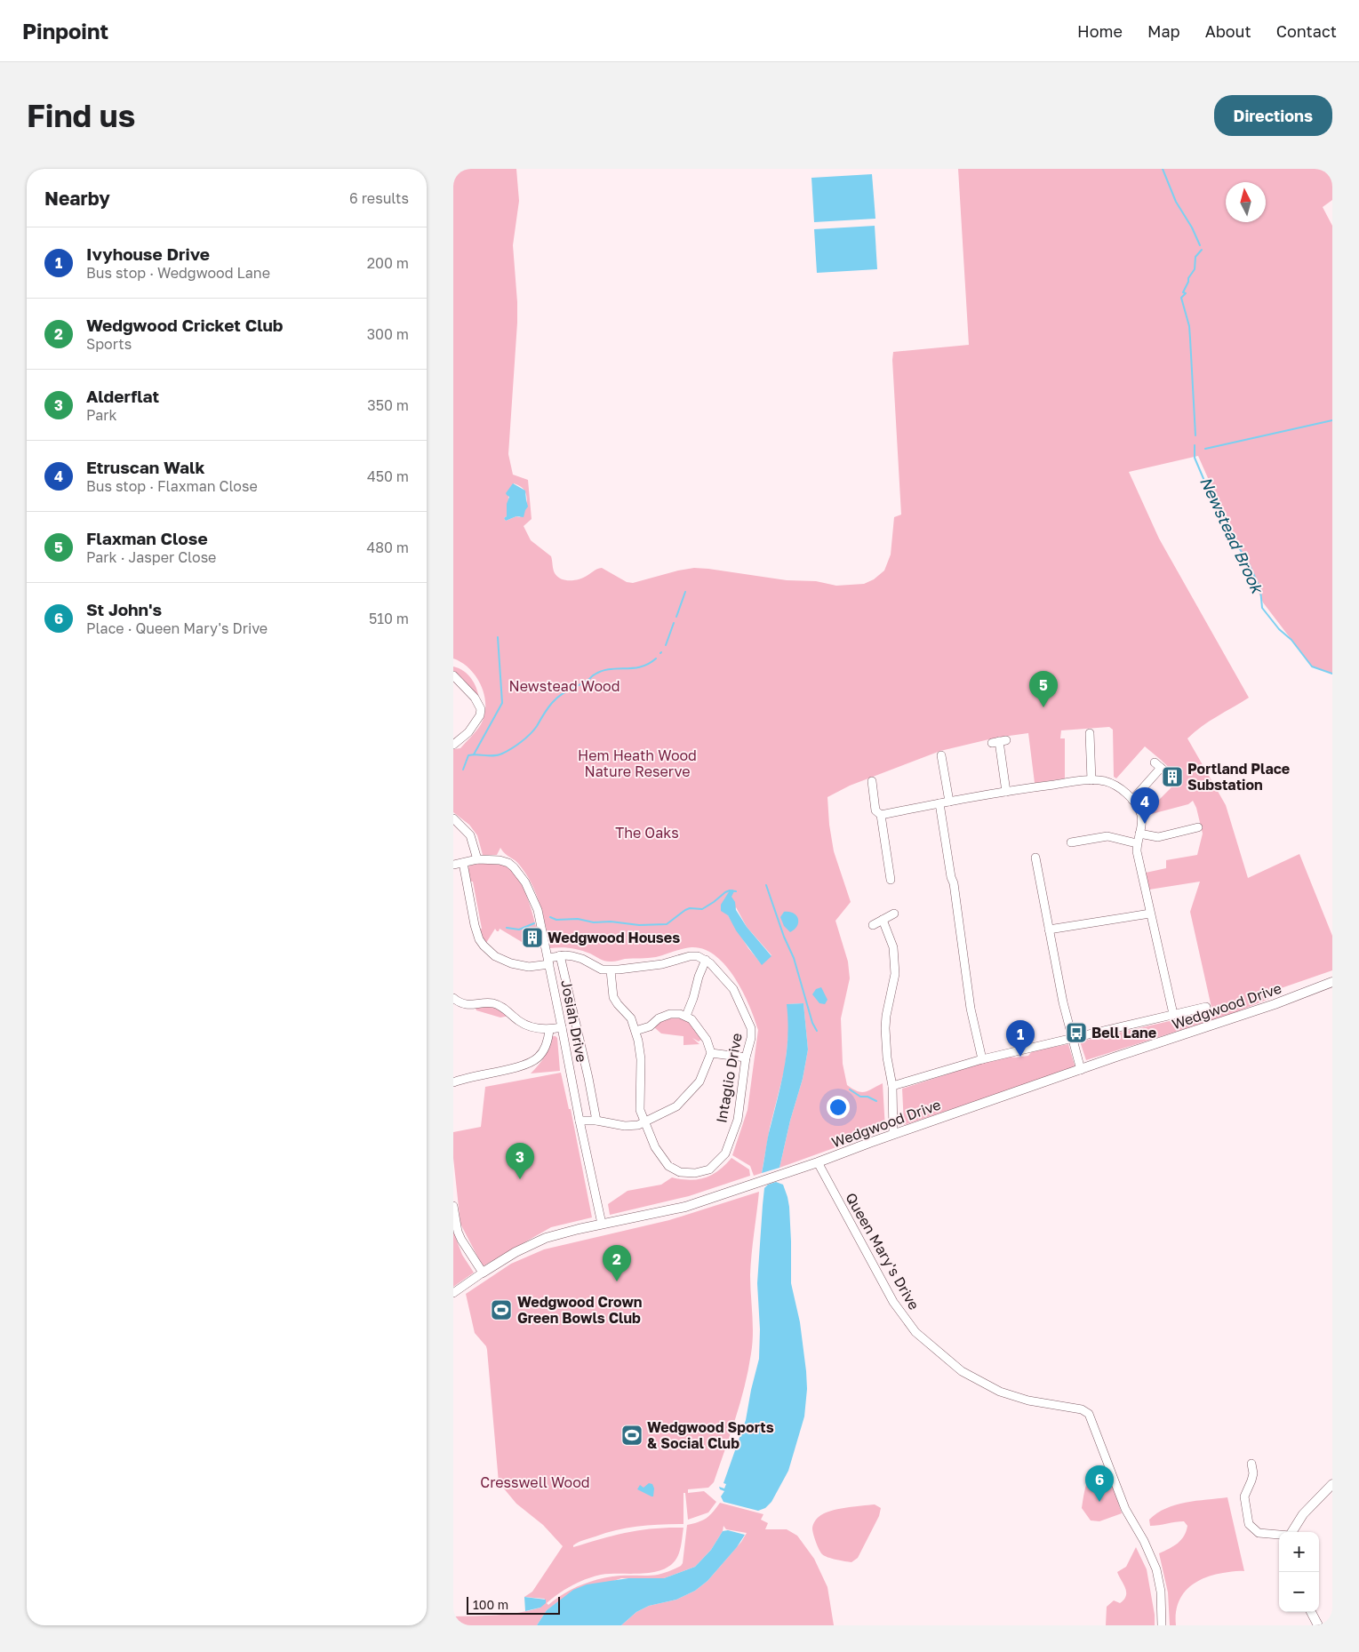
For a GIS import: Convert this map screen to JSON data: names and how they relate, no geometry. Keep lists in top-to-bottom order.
{
  "streets": {
    "street": [
      "Wedgwood Drive",
      "Josiah Drive",
      "Intaglio Drive",
      "Queen Mary's Drive"
    ]
  },
  "crossings": [
    ["Wedgwood Drive", "Josiah Drive"],
    ["Wedgwood Drive", "Queen Mary's Drive"]
  ],
  "water": ["Newstead Brook"],
  "parks": [
    "Newstead Wood",
    "Hem Heath Wood Nature Reserve",
    "The Oaks",
    "Cresswell Wood"
  ],
  "places": {
    "building": ["Portland Place Substation", "Wedgwood Houses"],
    "bus stop": ["Bell Lane"],
    "sports": ["Wedgwood Crown Green Bowls Club", "Wedgwood Sports & Social Club"]
  },
  "scale_bar": "100 m",
  "north": "top",
  "page": {
    "header": "Pinpoint",
    "nav": [
      "Home",
      "Map",
      "About",
      "Contact"
    ],
    "buttons": "Directions",
    "title": "Find us",
    "heading": ["Nearby", "6 results"],
    "list": [
      {
        "mark": "1",
        "name": "Ivyhouse Drive",
        "note": "Bus stop · Wedgwood Lane",
        "value": "200 m"
      },
      {
        "mark": "2",
        "name": "Wedgwood Cricket Club",
        "note": "Sports",
        "value": "300 m"
      },
      {
        "mark": "3",
        "name": "Alderflat",
        "note": "Park",
        "value": "350 m"
      },
      {
        "mark": "4",
        "name": "Etruscan Walk",
        "note": "Bus stop · Flaxman Close",
        "value": "450 m"
      },
      {
        "mark": "5",
        "name": "Flaxman Close",
        "note": "Park · Jasper Close",
        "value": "480 m"
      },
      {
        "mark": "6",
        "name": "St John's",
        "note": "Place · Queen Mary's Drive",
        "value": "510 m"
      }
    ],
    "pins": [
      "5",
      "4",
      "1",
      "3",
      "2",
      "6"
    ],
    "map_buttons": ["+", "−"],
    "scale": "100 m"
  }
}
